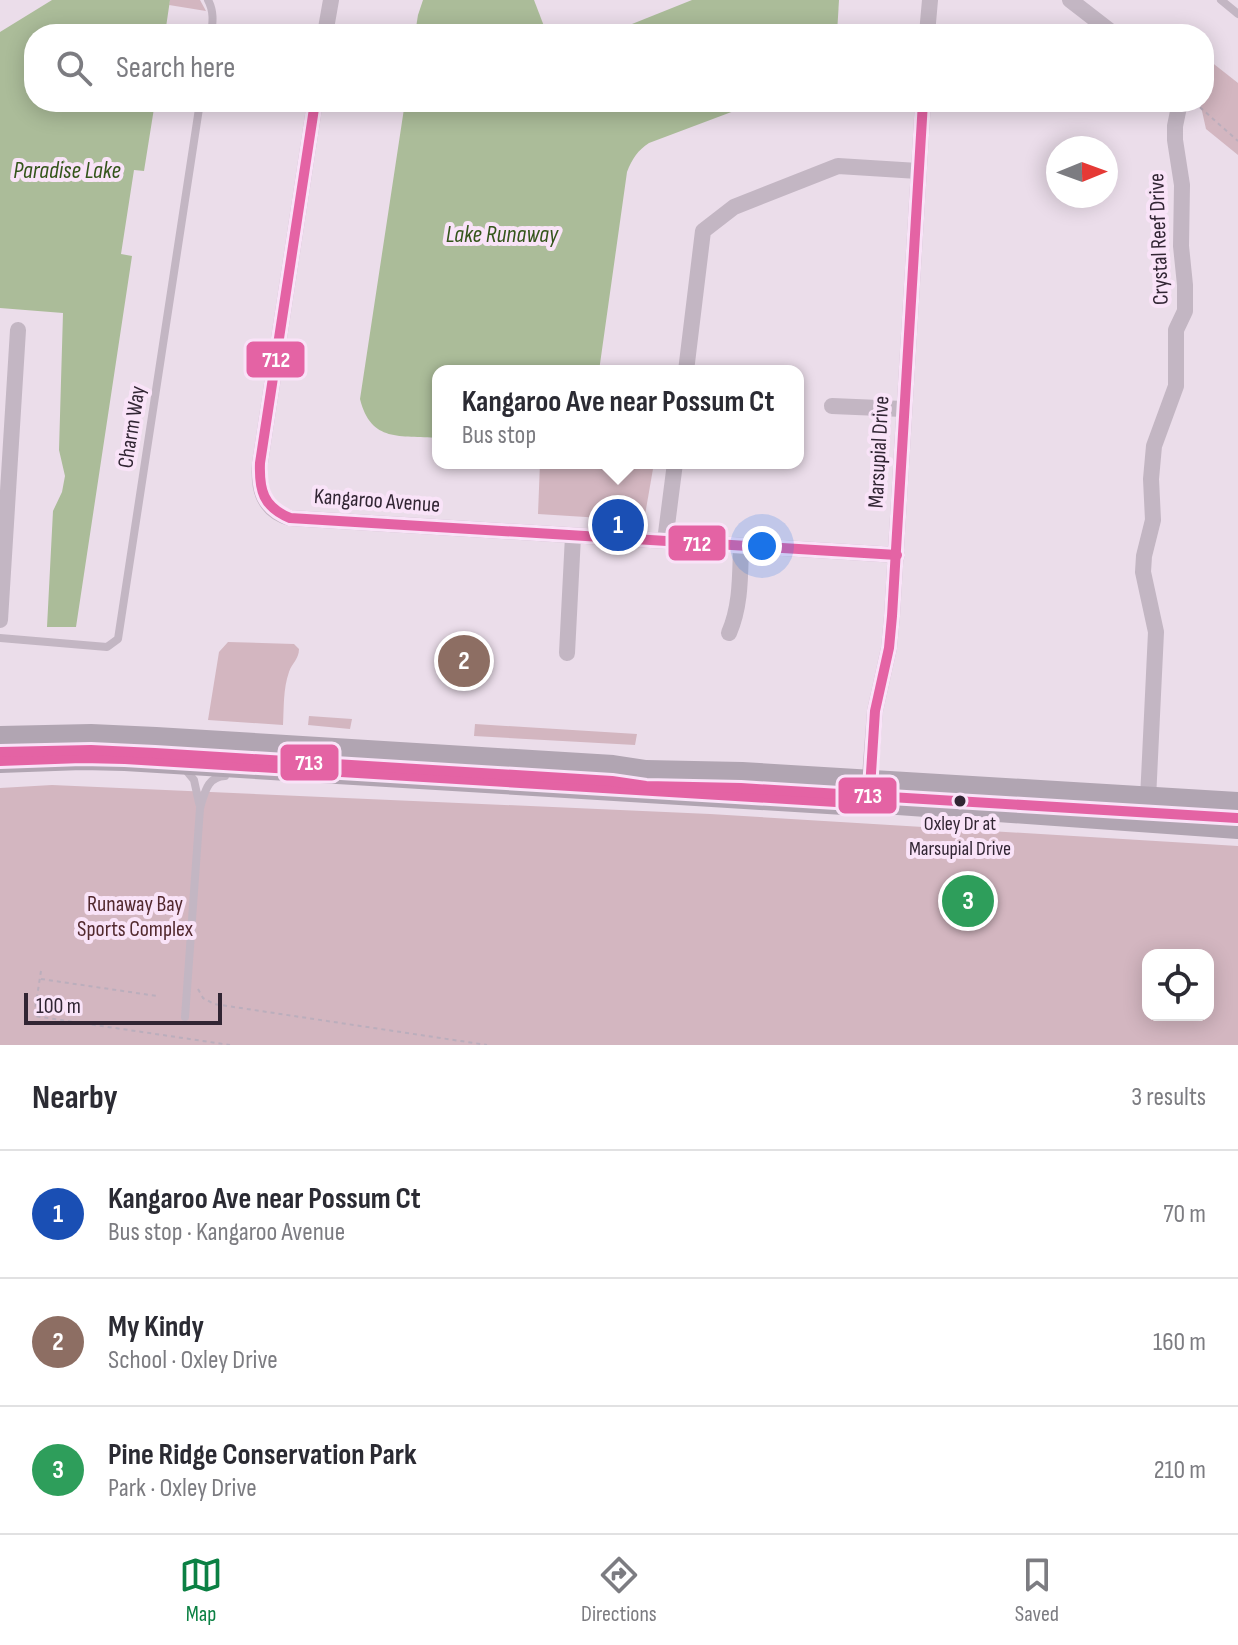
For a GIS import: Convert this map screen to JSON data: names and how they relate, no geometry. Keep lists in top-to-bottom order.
{
  "streets": {
    "street": ["Crystal Reef Drive", "Marsupial Drive", "Kangaroo Avenue"],
    "lane": ["Charm Way"]
  },
  "crossings": [
    ["Marsupial Drive", "Kangaroo Avenue"]
  ],
  "water": ["Paradise Lake", "Lake Runaway"],
  "parks": ["Runaway Bay Sports Complex"],
  "places": ["Oxley Dr at Marsupial Drive"],
  "lines": ["transit line 712", "transit line 713"],
  "scale_bar": "100 m",
  "north": "right",
  "page": {
    "search": "Search here",
    "popup": ["Kangaroo Ave near Possum Ct", "Bus stop"],
    "pins": ["1", "2", "3"],
    "scale": "100 m",
    "heading": ["Nearby", "3 results"],
    "list": [
      {
        "mark": "1",
        "name": "Kangaroo Ave near Possum Ct",
        "note": "Bus stop · Kangaroo Avenue",
        "value": "70 m"
      },
      {
        "mark": "2",
        "name": "My Kindy",
        "note": "School · Oxley Drive",
        "value": "160 m"
      },
      {
        "mark": "3",
        "name": "Pine Ridge Conservation Park",
        "note": "Park · Oxley Drive",
        "value": "210 m"
      }
    ],
    "nav": ["Map", "Directions", "Saved"]
  }
}
